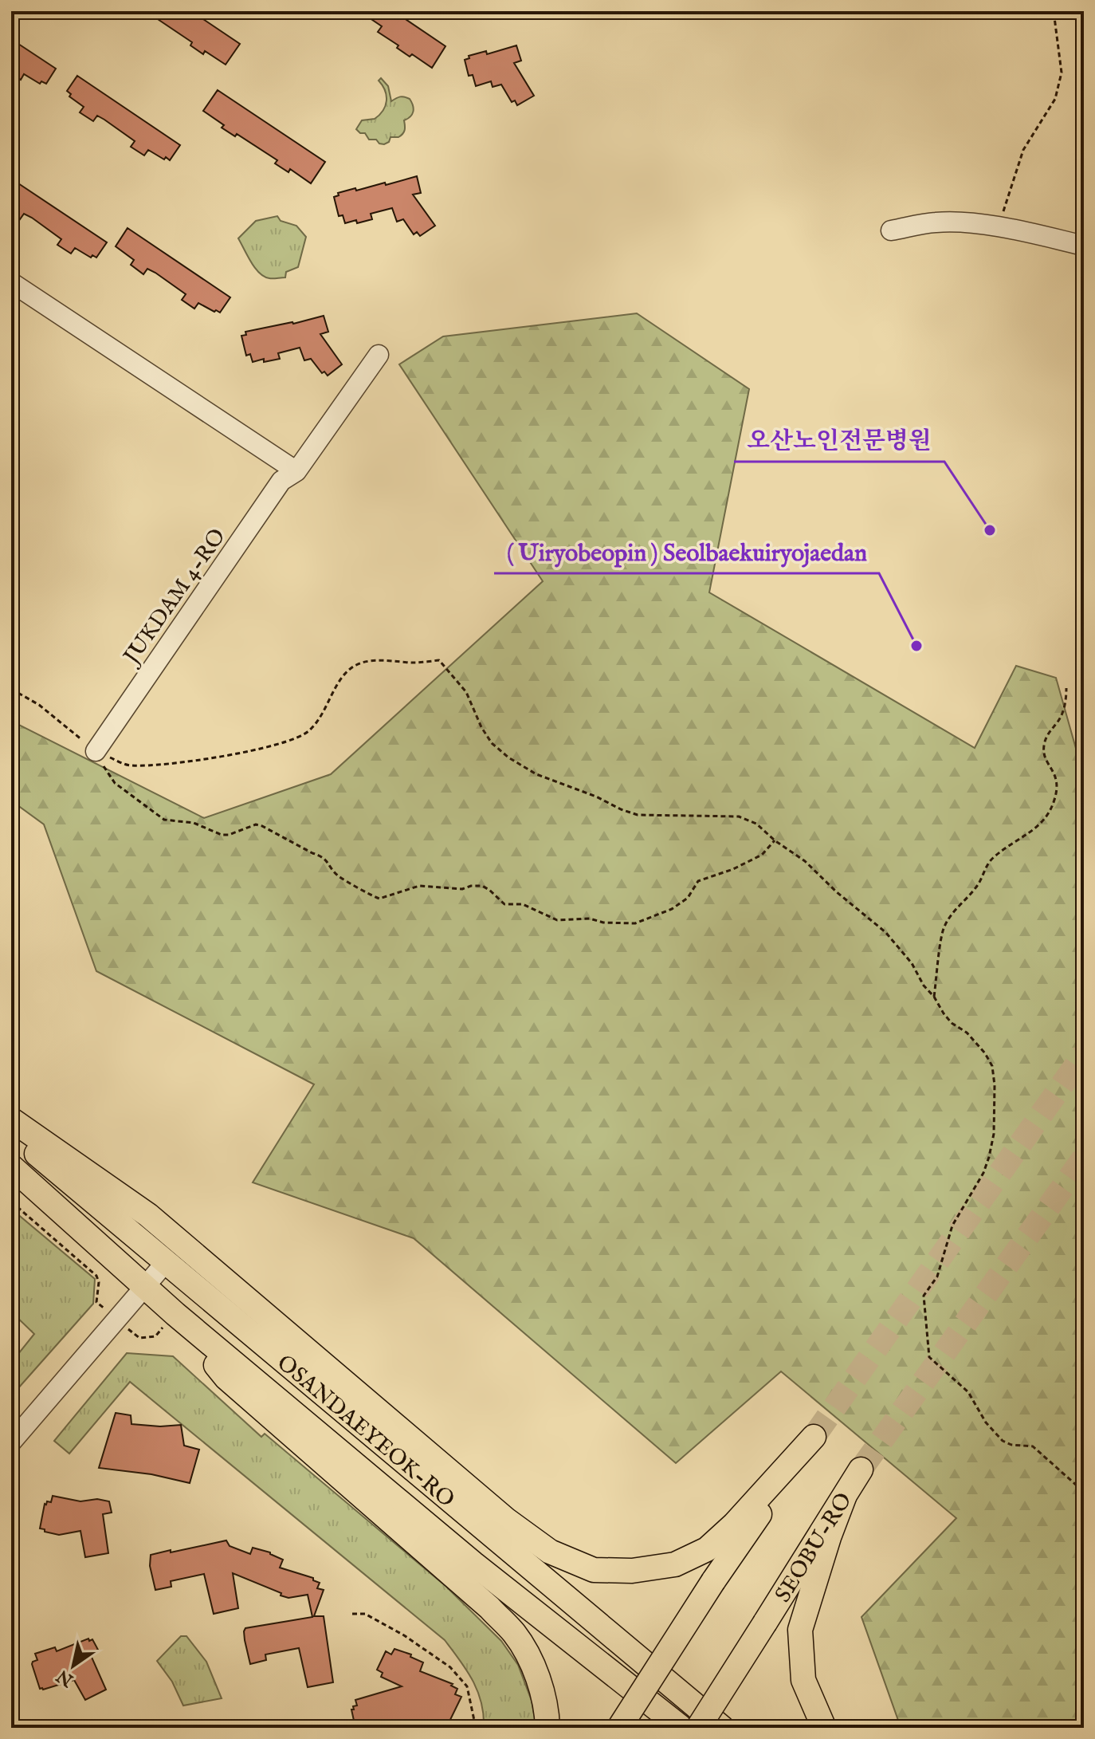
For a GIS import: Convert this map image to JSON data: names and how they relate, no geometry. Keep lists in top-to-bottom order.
{
  "streets": {
    "main road": ["OSANDAEYEOK-RO", "SEOBU-RO"],
    "street": ["JUKDAM 4-RO"]
  },
  "places": ["오산노인전문병원", "( Uiryobeopin ) Seolbaekuiryojaedan"],
  "north": "bottom left"
}
